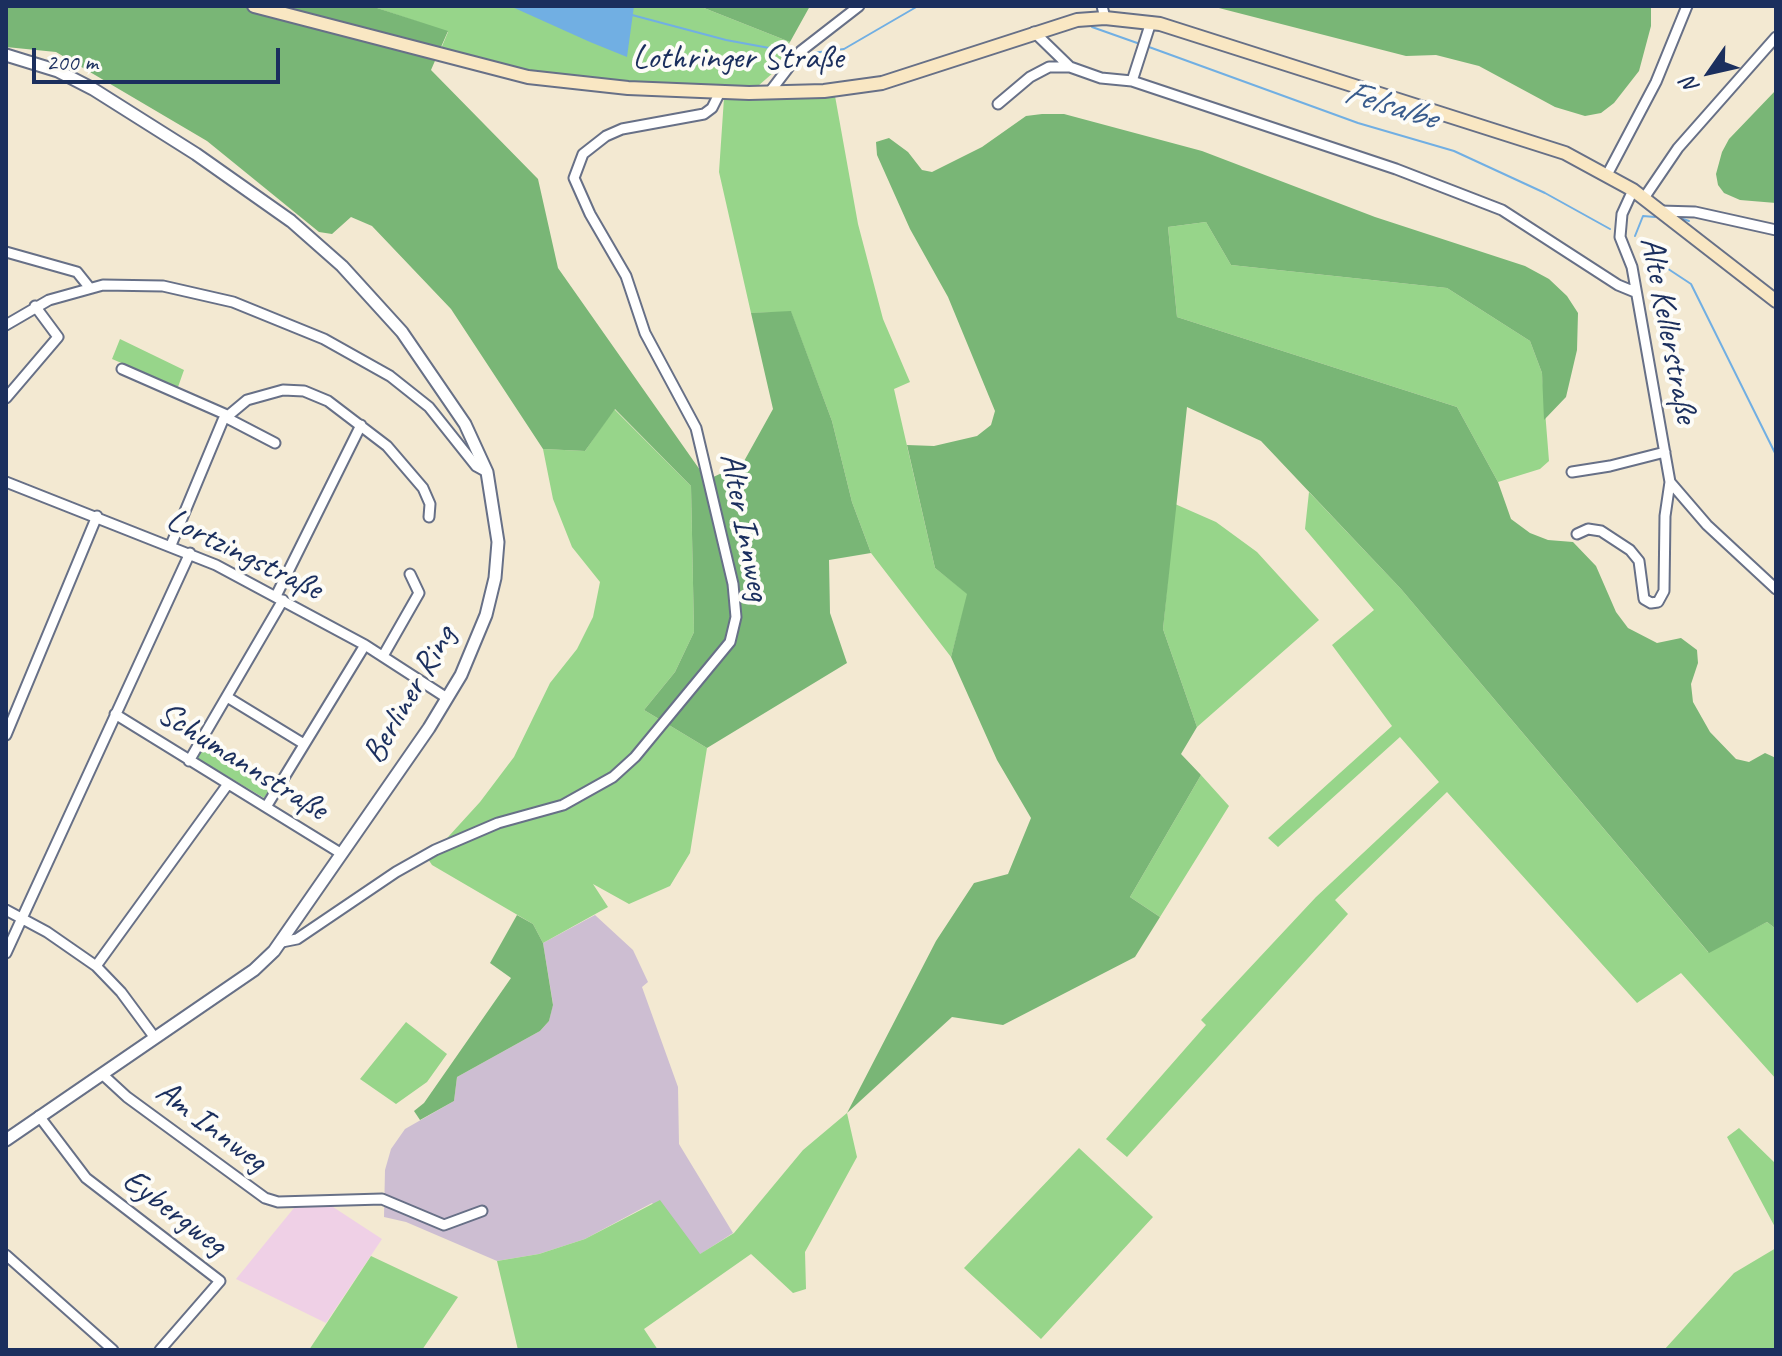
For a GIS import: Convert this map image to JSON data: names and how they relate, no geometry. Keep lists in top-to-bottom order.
{
  "streets": {
    "main road": ["Lothringer Straße"],
    "street": [
      "Alte Kellerstraße",
      "Alter Innweg",
      "Lortzingstraße",
      "Berliner Ring",
      "Schumannstraße",
      "Am Innweg",
      "Eybergweg"
    ]
  },
  "crossings": [
    ["Lothringer Straße", "Alte Kellerstraße"],
    ["Lothringer Straße", "Alter Innweg"],
    ["Alter Innweg", "Berliner Ring"],
    ["Lortzingstraße", "Berliner Ring"],
    ["Berliner Ring", "Schumannstraße"],
    ["Berliner Ring", "Am Innweg"],
    ["Berliner Ring", "Eybergweg"]
  ],
  "water": ["Felsalbe"],
  "scale_bar": "200 m",
  "north": "bottom left"
}
